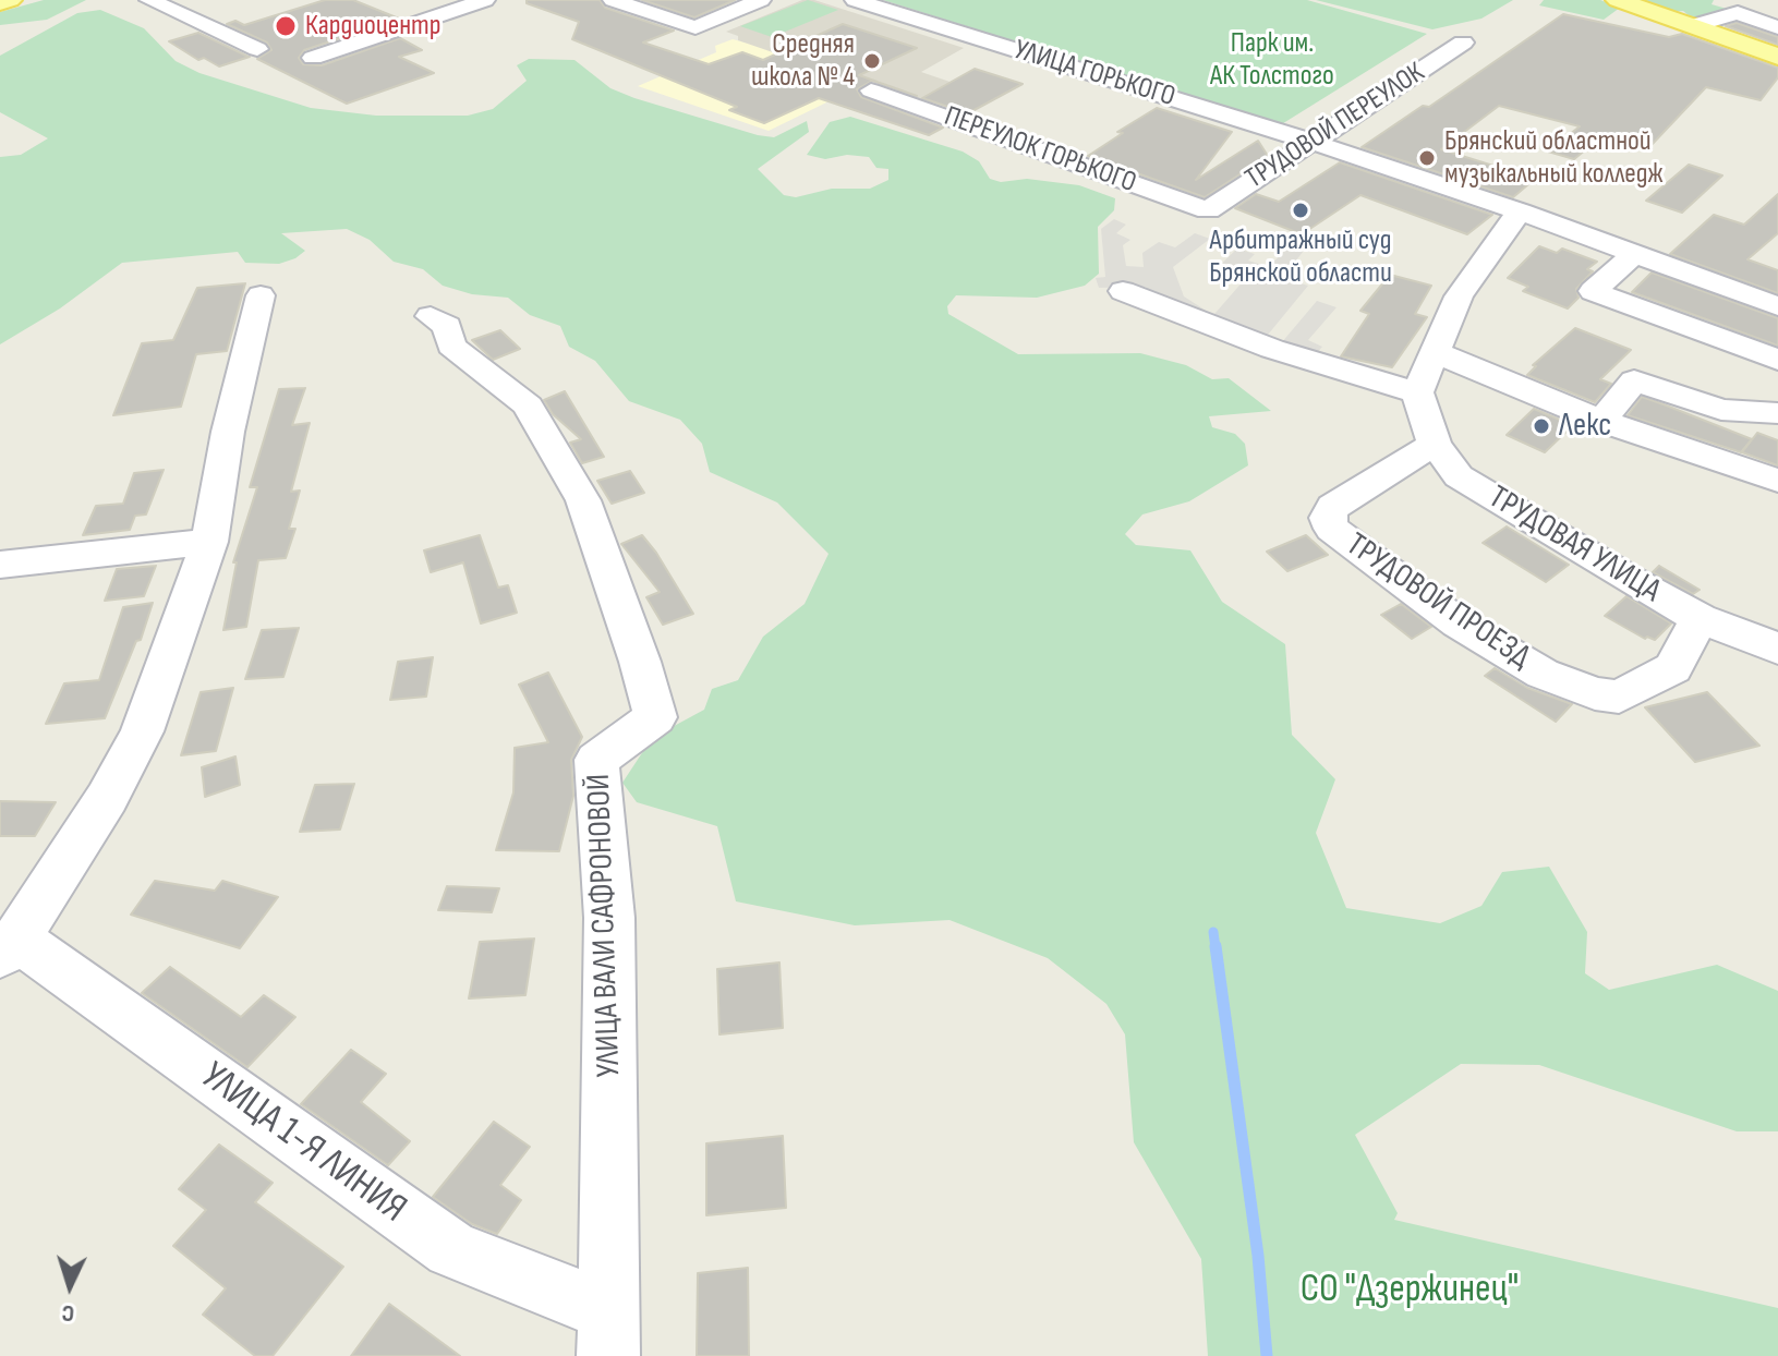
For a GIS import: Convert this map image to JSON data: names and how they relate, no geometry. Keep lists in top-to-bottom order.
{
  "streets": {
    "street": [
      "УЛИЦА ГОРЬКОГО",
      "ТРУДОВОЙ ПЕРЕУЛОК",
      "ПЕРЕУЛОК ГОРЬКОГО",
      "ТРУДОВАЯ УЛИЦА",
      "ТРУДОВОЙ ПРОЕЗД",
      "УЛИЦА ВАЛИ САФРОНОВОЙ",
      "УЛИЦА 1-Я ЛИНИЯ"
    ]
  },
  "crossings": [
    ["УЛИЦА ГОРЬКОГО", "ТРУДОВОЙ ПЕРЕУЛОК"],
    ["ТРУДОВОЙ ПЕРЕУЛОК", "ПЕРЕУЛОК ГОРЬКОГО"],
    ["ТРУДОВАЯ УЛИЦА", "ТРУДОВОЙ ПРОЕЗД"],
    ["УЛИЦА ВАЛИ САФРОНОВОЙ", "УЛИЦА 1-Я ЛИНИЯ"]
  ],
  "parks": ["Парк им. АК Толстого", "СО \"Дзержинец\""],
  "places": [
    "Кардиоцентр",
    "Средняя школа № 4",
    "Брянский областной музыкальный колледж",
    "Арбитражный суд Брянской области",
    "Лекс"
  ],
  "north": "bottom"
}
